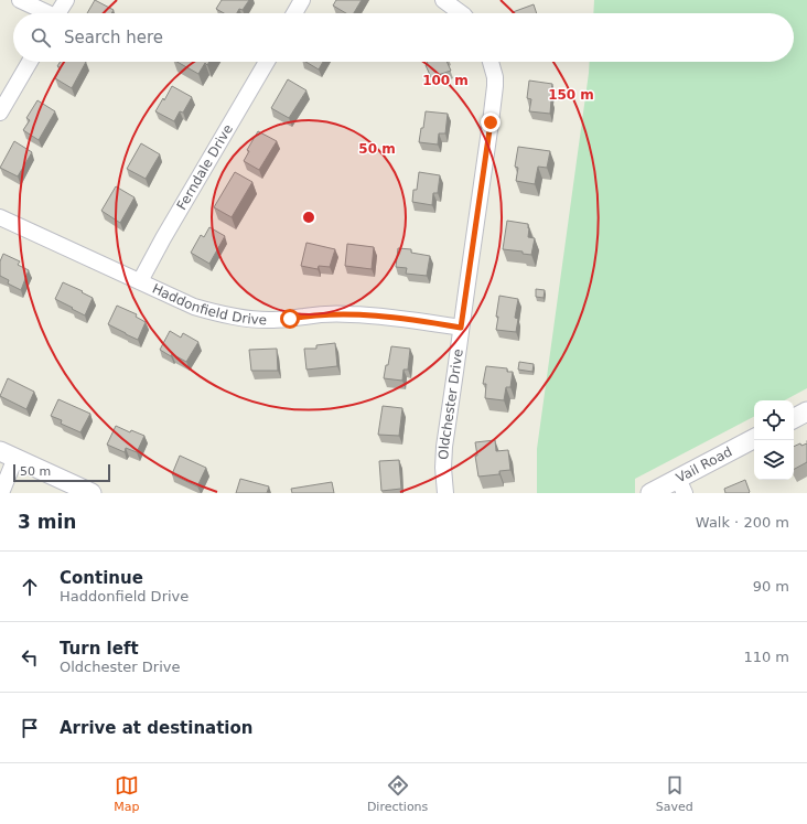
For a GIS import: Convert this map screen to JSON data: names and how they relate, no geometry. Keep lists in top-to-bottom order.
{
  "streets": {
    "street": [
      "Ferndale Drive",
      "Haddonfield Drive",
      "Oldchester Drive",
      "Vail Road"
    ]
  },
  "crossings": [
    ["Ferndale Drive", "Haddonfield Drive"],
    ["Haddonfield Drive", "Oldchester Drive"]
  ],
  "scale_bar": "50 m",
  "page": {
    "search": "Search here",
    "scale": "50 m",
    "heading": ["3 min", "Walk · 200 m"],
    "list": [
      ["Continue", "Haddonfield Drive", "90 m"],
      ["Turn left", "Oldchester Drive", "110 m"],
      "Arrive at destination"
    ],
    "nav": ["Map", "Directions", "Saved"]
  },
  "rings": ["100 m", "150 m", "50 m"]
}
